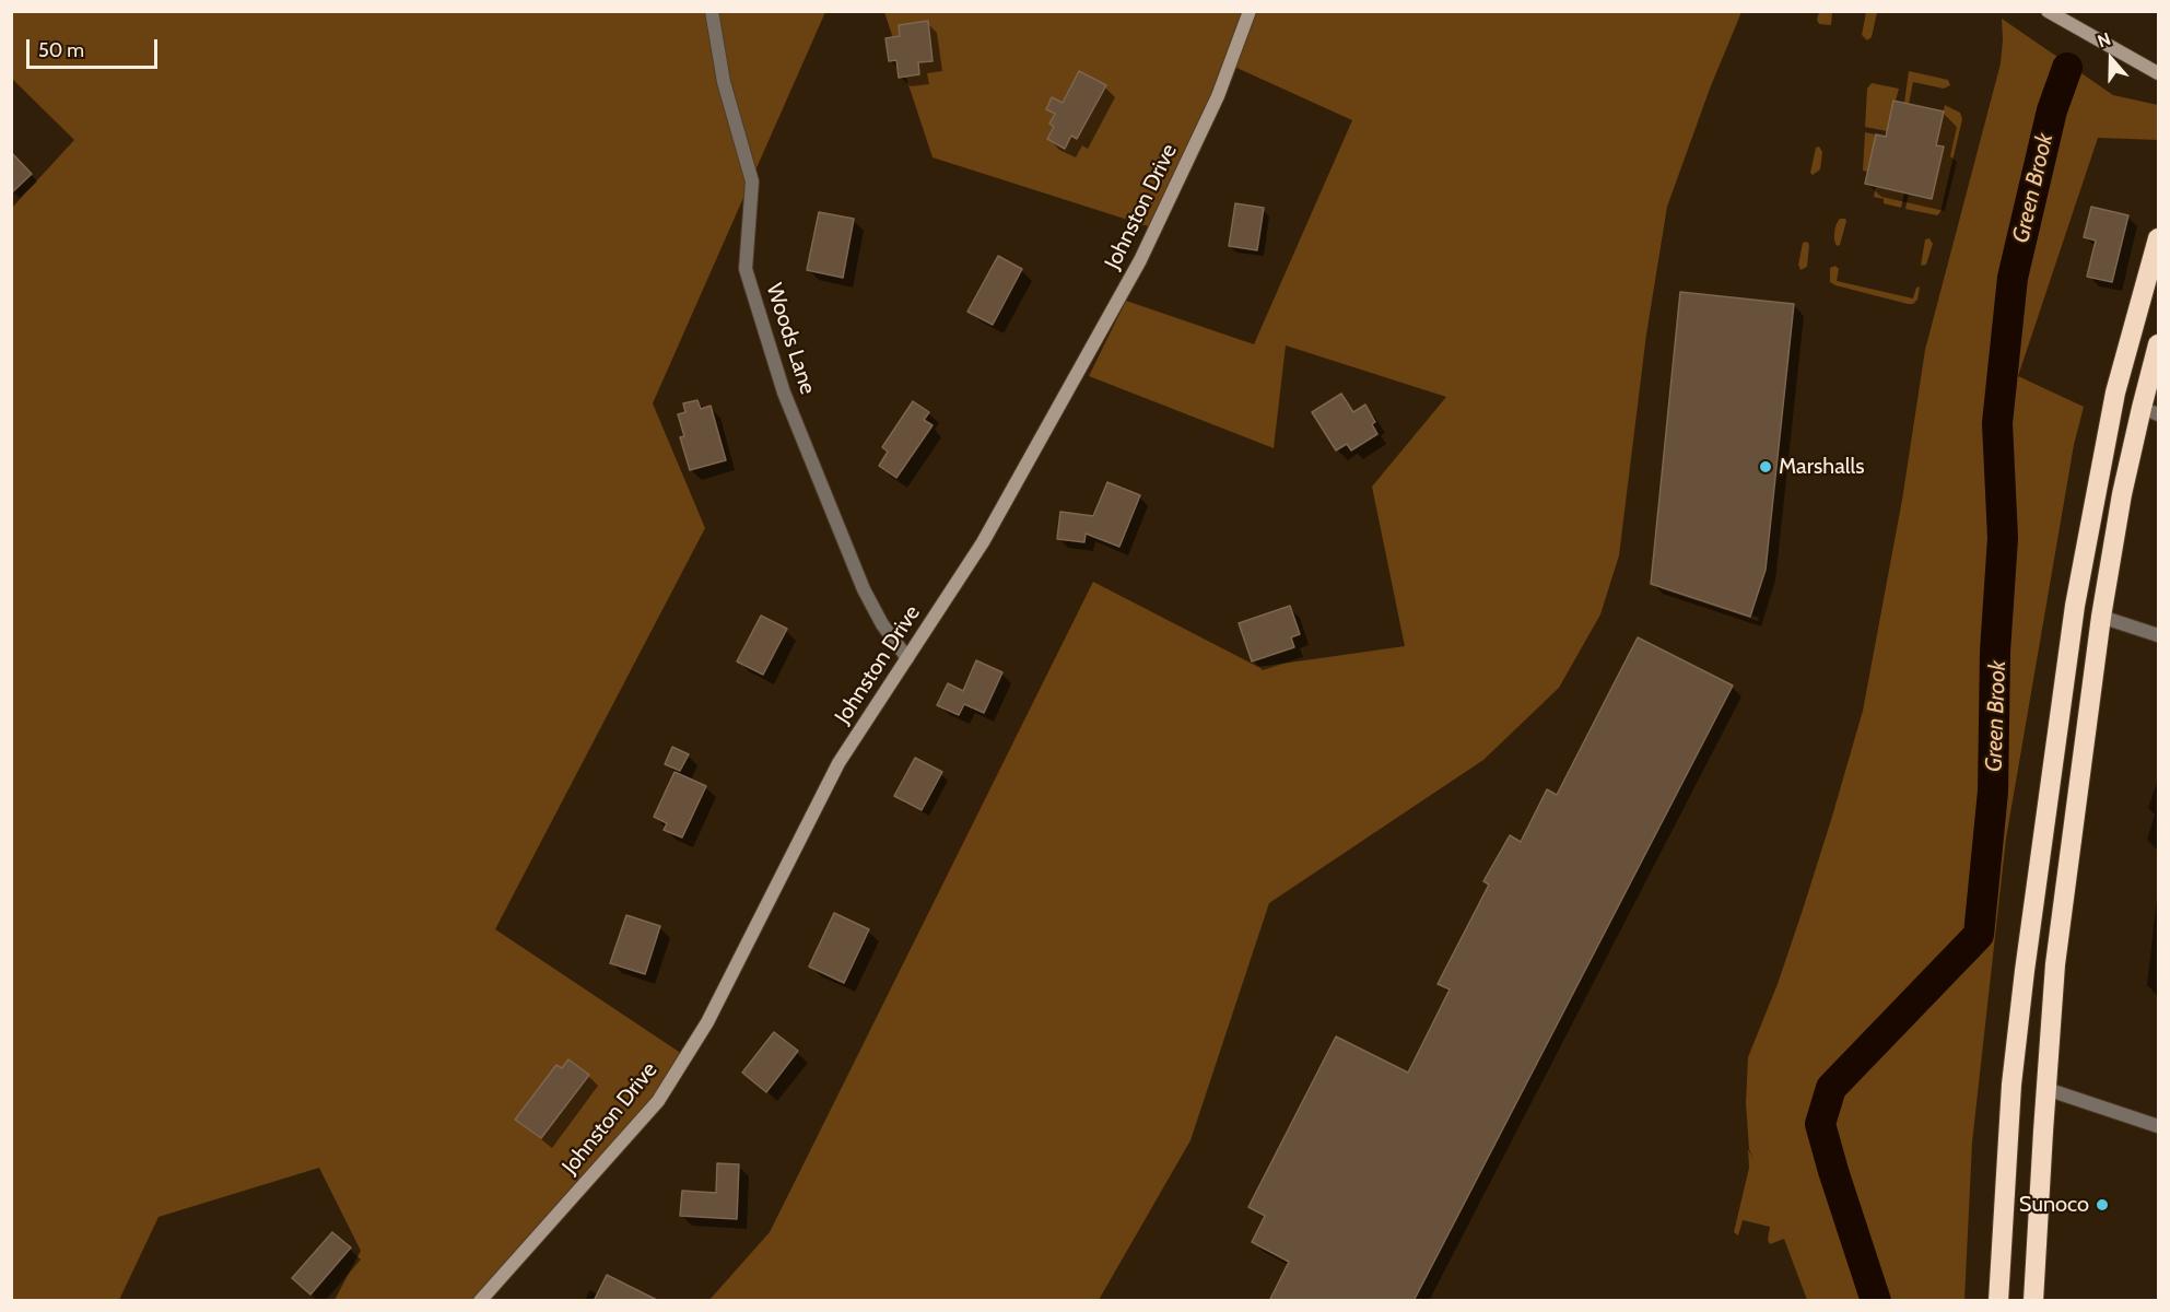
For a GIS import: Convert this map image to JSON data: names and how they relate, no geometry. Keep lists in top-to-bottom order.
{
  "streets": {
    "street": ["Johnston Drive", "Woods Lane"]
  },
  "crossings": [
    ["Johnston Drive", "Woods Lane"]
  ],
  "water": ["Green Brook"],
  "places": ["Marshalls", "Sunoco"],
  "scale_bar": "50 m",
  "north": "top"
}
